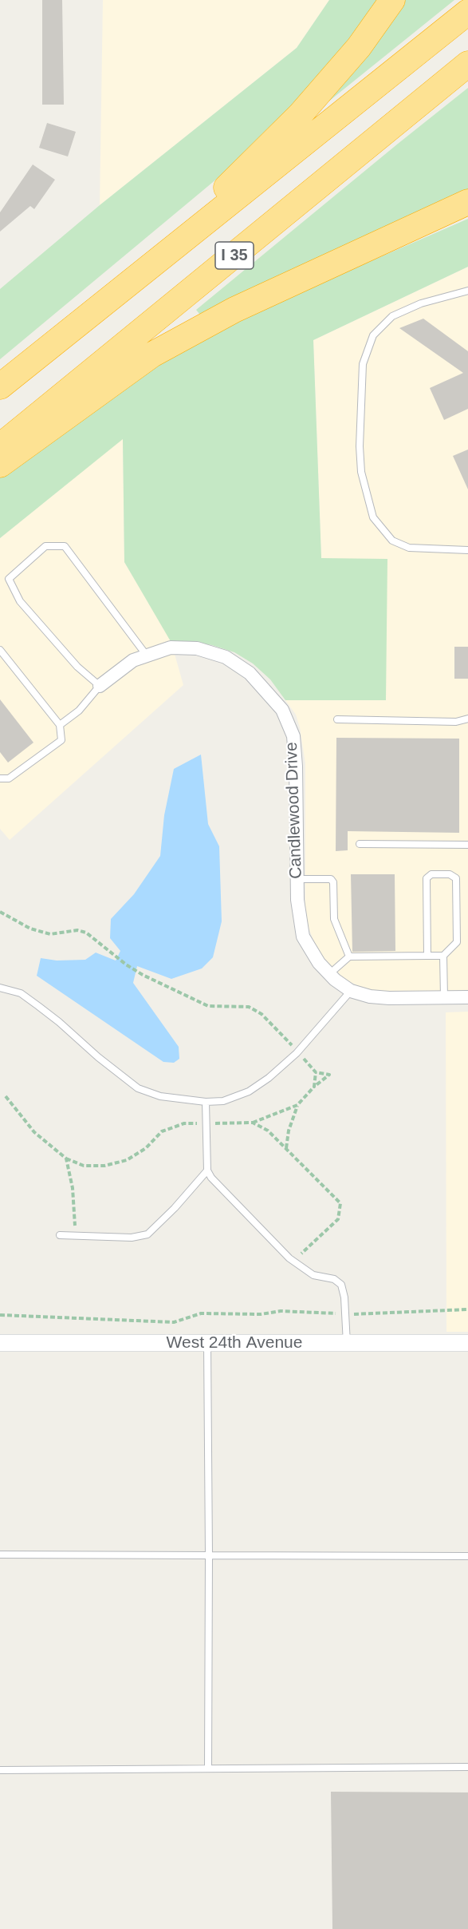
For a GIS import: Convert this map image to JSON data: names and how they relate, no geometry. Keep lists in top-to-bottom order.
{
  "streets": {
    "highway": ["I 35"],
    "street": ["Candlewood Drive", "West 24th Avenue"]
  }
}
